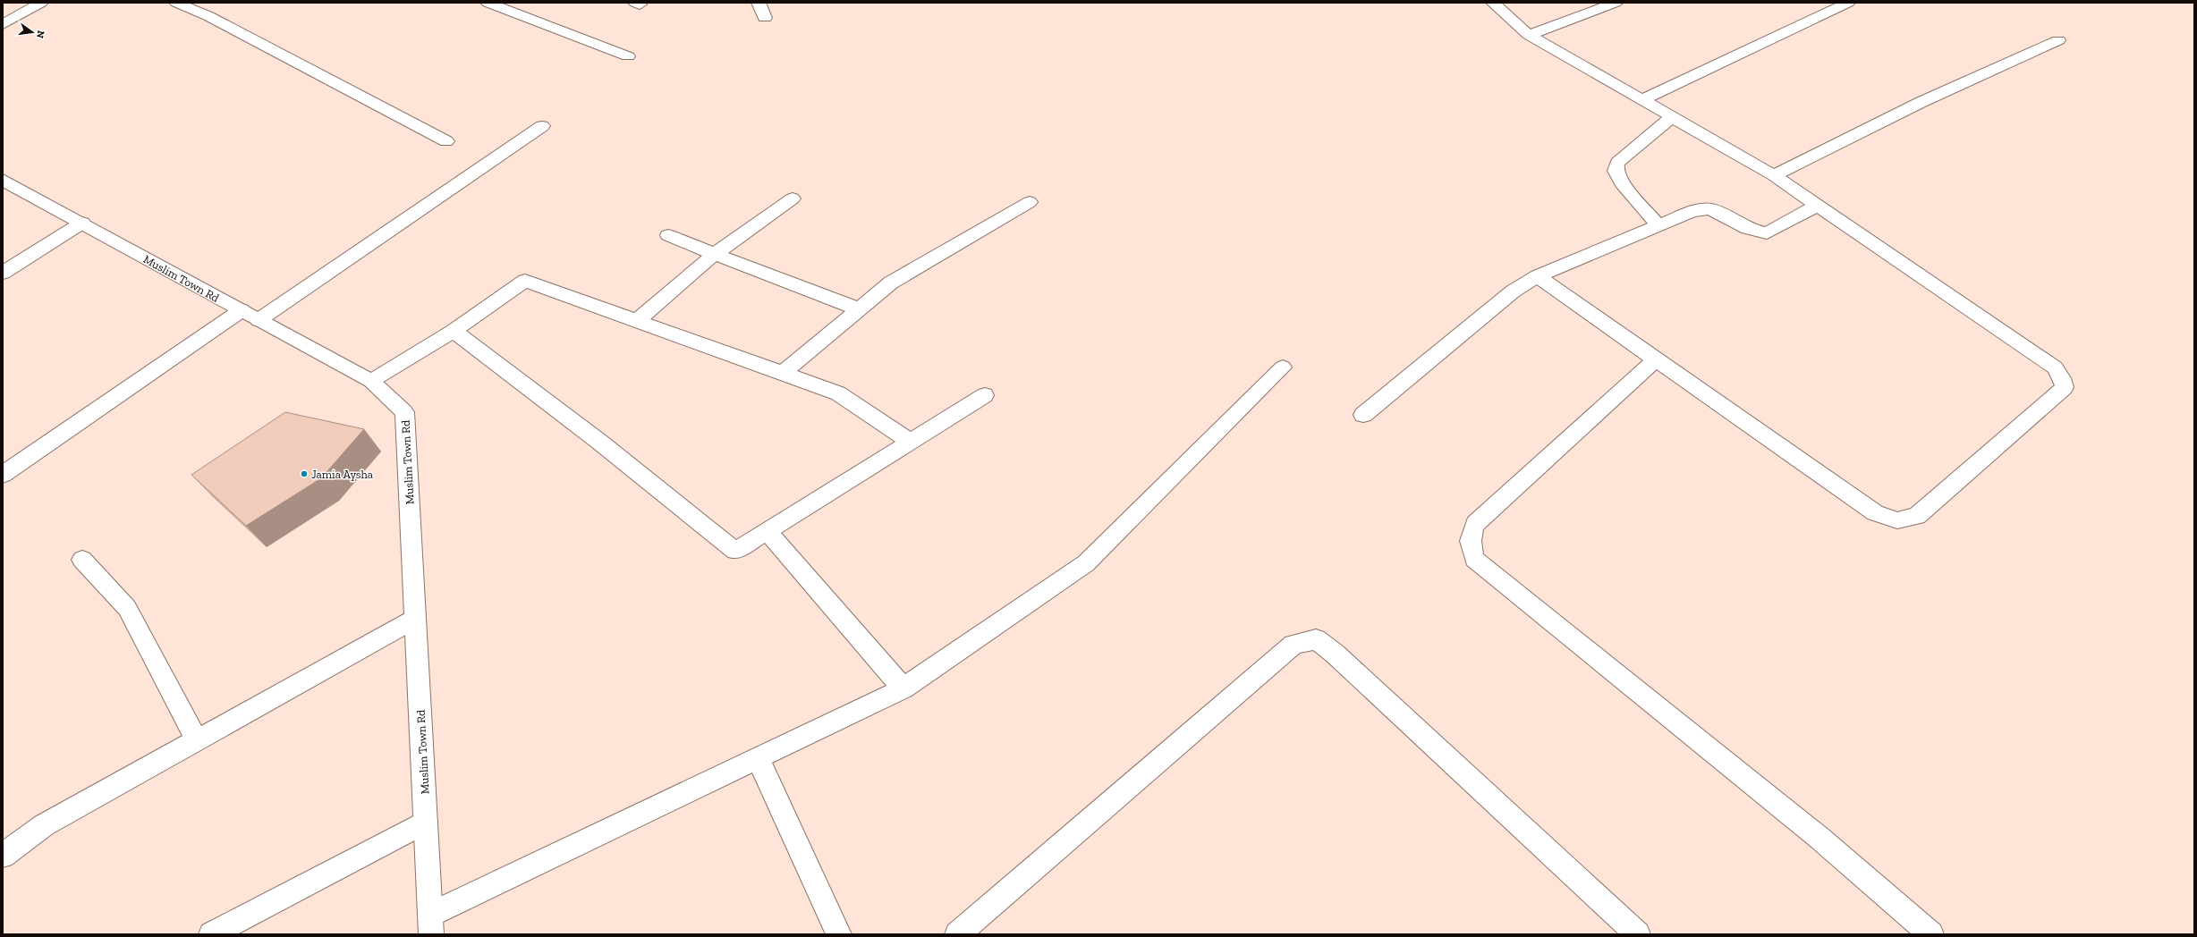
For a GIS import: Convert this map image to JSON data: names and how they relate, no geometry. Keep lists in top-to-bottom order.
{
  "streets": {
    "street": ["Muslim Town Rd"]
  },
  "places": ["Jamia Aysha"],
  "north": "right"
}
